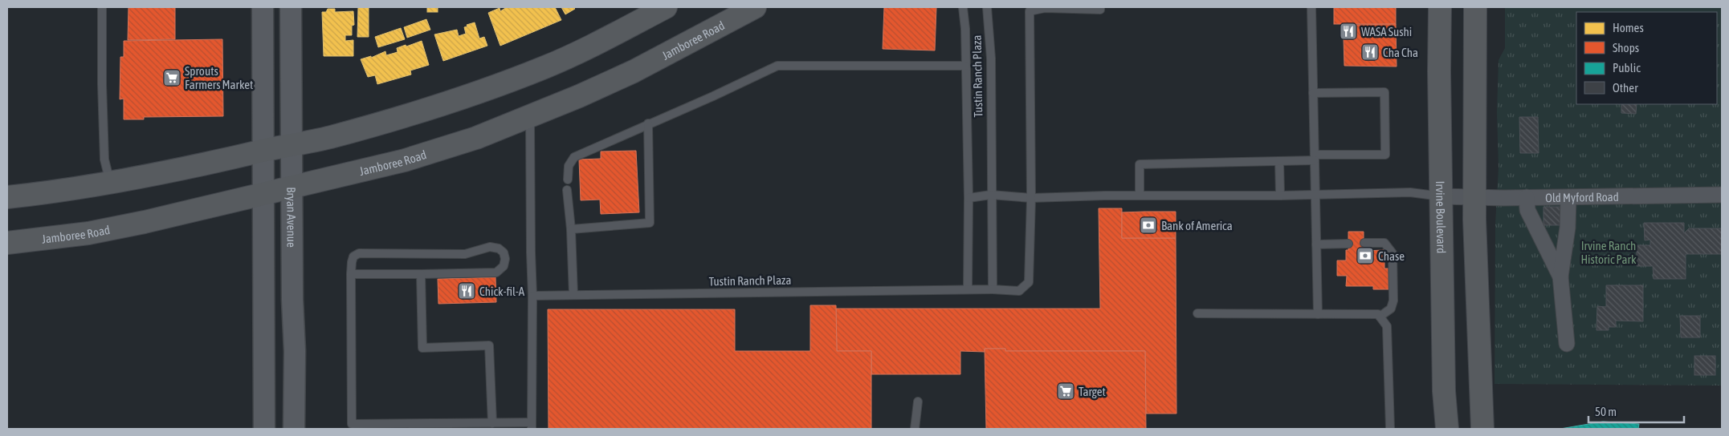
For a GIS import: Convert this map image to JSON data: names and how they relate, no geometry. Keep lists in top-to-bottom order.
{
  "streets": {
    "main road": ["Jamboree Road", "Bryan Avenue", "Irvine Boulevard"],
    "street": ["Old Myford Road"],
    "lane": ["Tustin Ranch Plaza"]
  },
  "crossings": [
    ["Jamboree Road", "Bryan Avenue"],
    ["Old Myford Road", "Irvine Boulevard"]
  ],
  "parks": ["Irvine Ranch Historic Park"],
  "places": {
    "restaurant": ["WASA Sushi", "Cha Cha", "Chick-fil-A"],
    "supermarket": ["Sprouts Farmers Market", "Target"],
    "bank": ["Bank of America", "Chase"]
  },
  "legend": [
    "Homes",
    "Shops",
    "Public",
    "Other"
  ],
  "scale_bar": "50 m"
}
